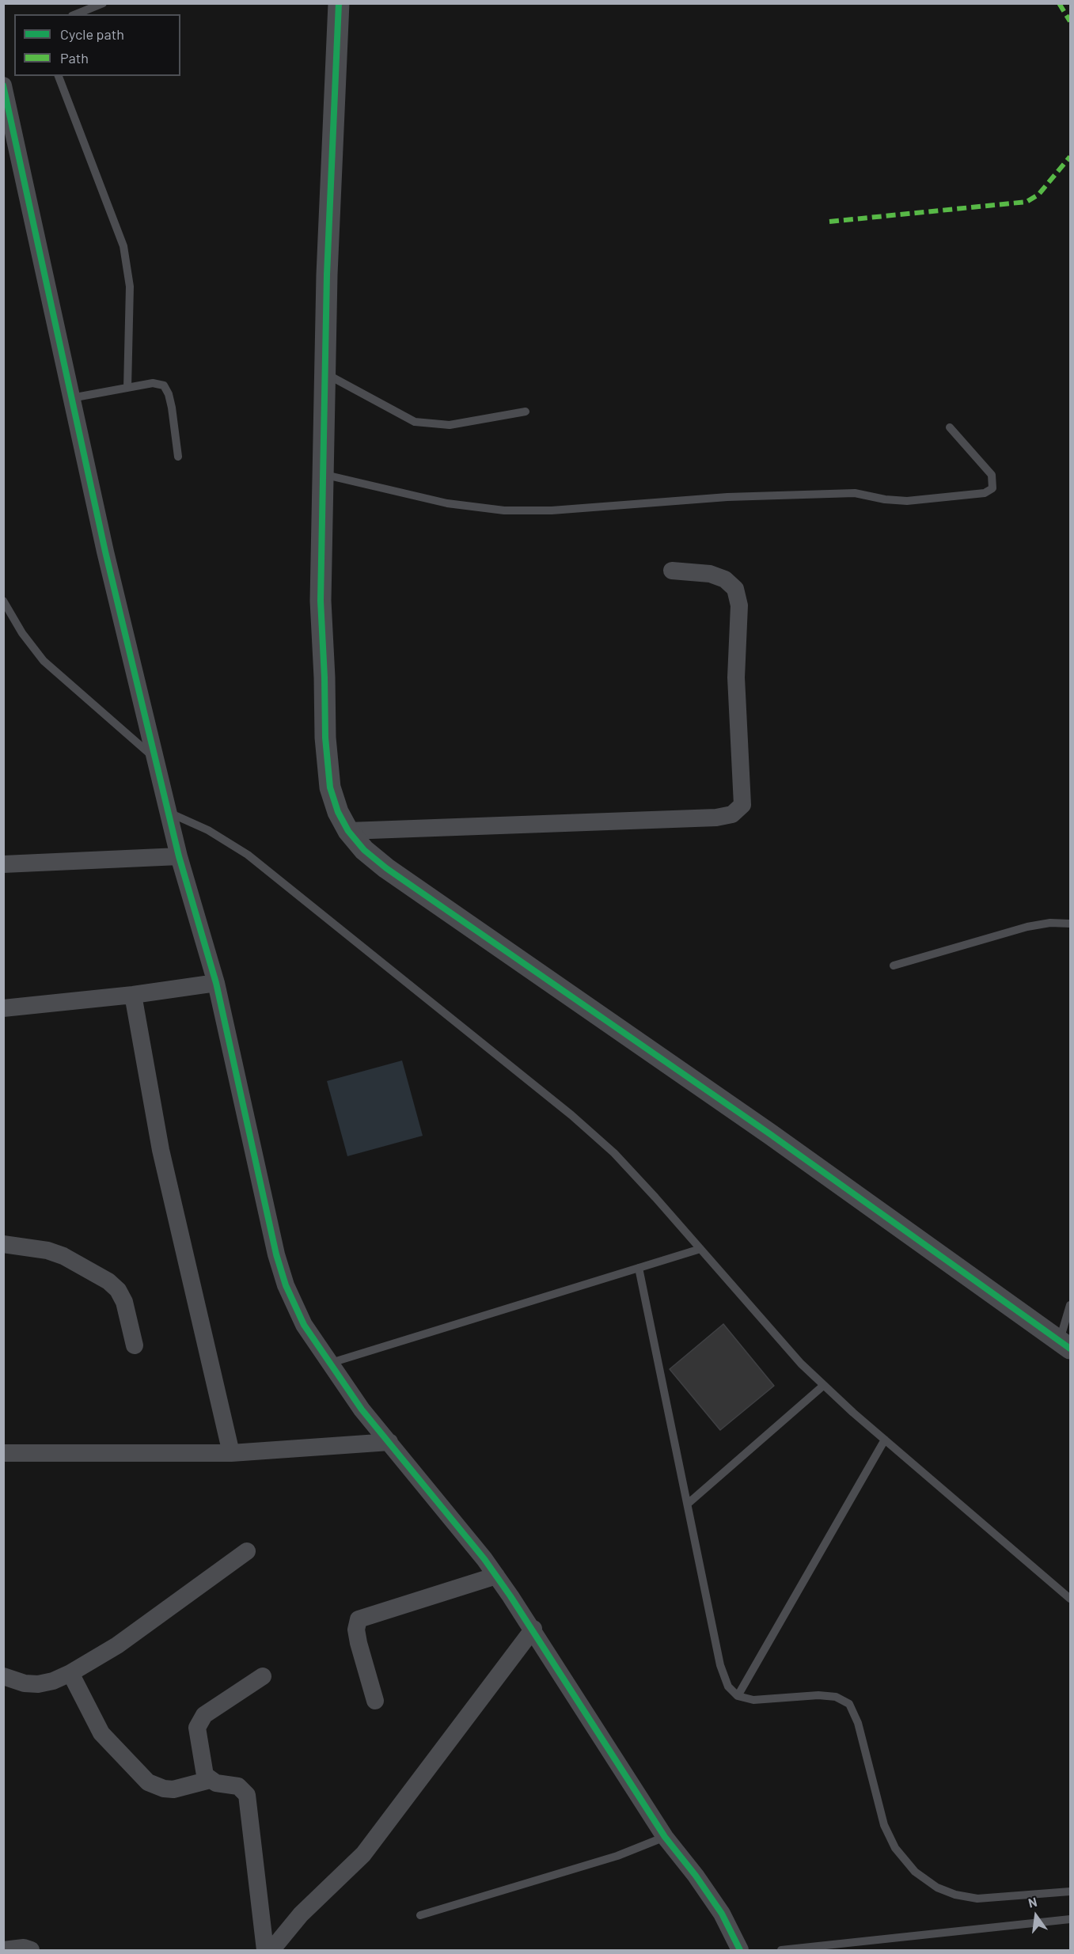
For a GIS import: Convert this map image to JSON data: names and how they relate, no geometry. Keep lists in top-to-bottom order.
{
  "legend": ["Cycle path", "Path"],
  "north": "top"
}
